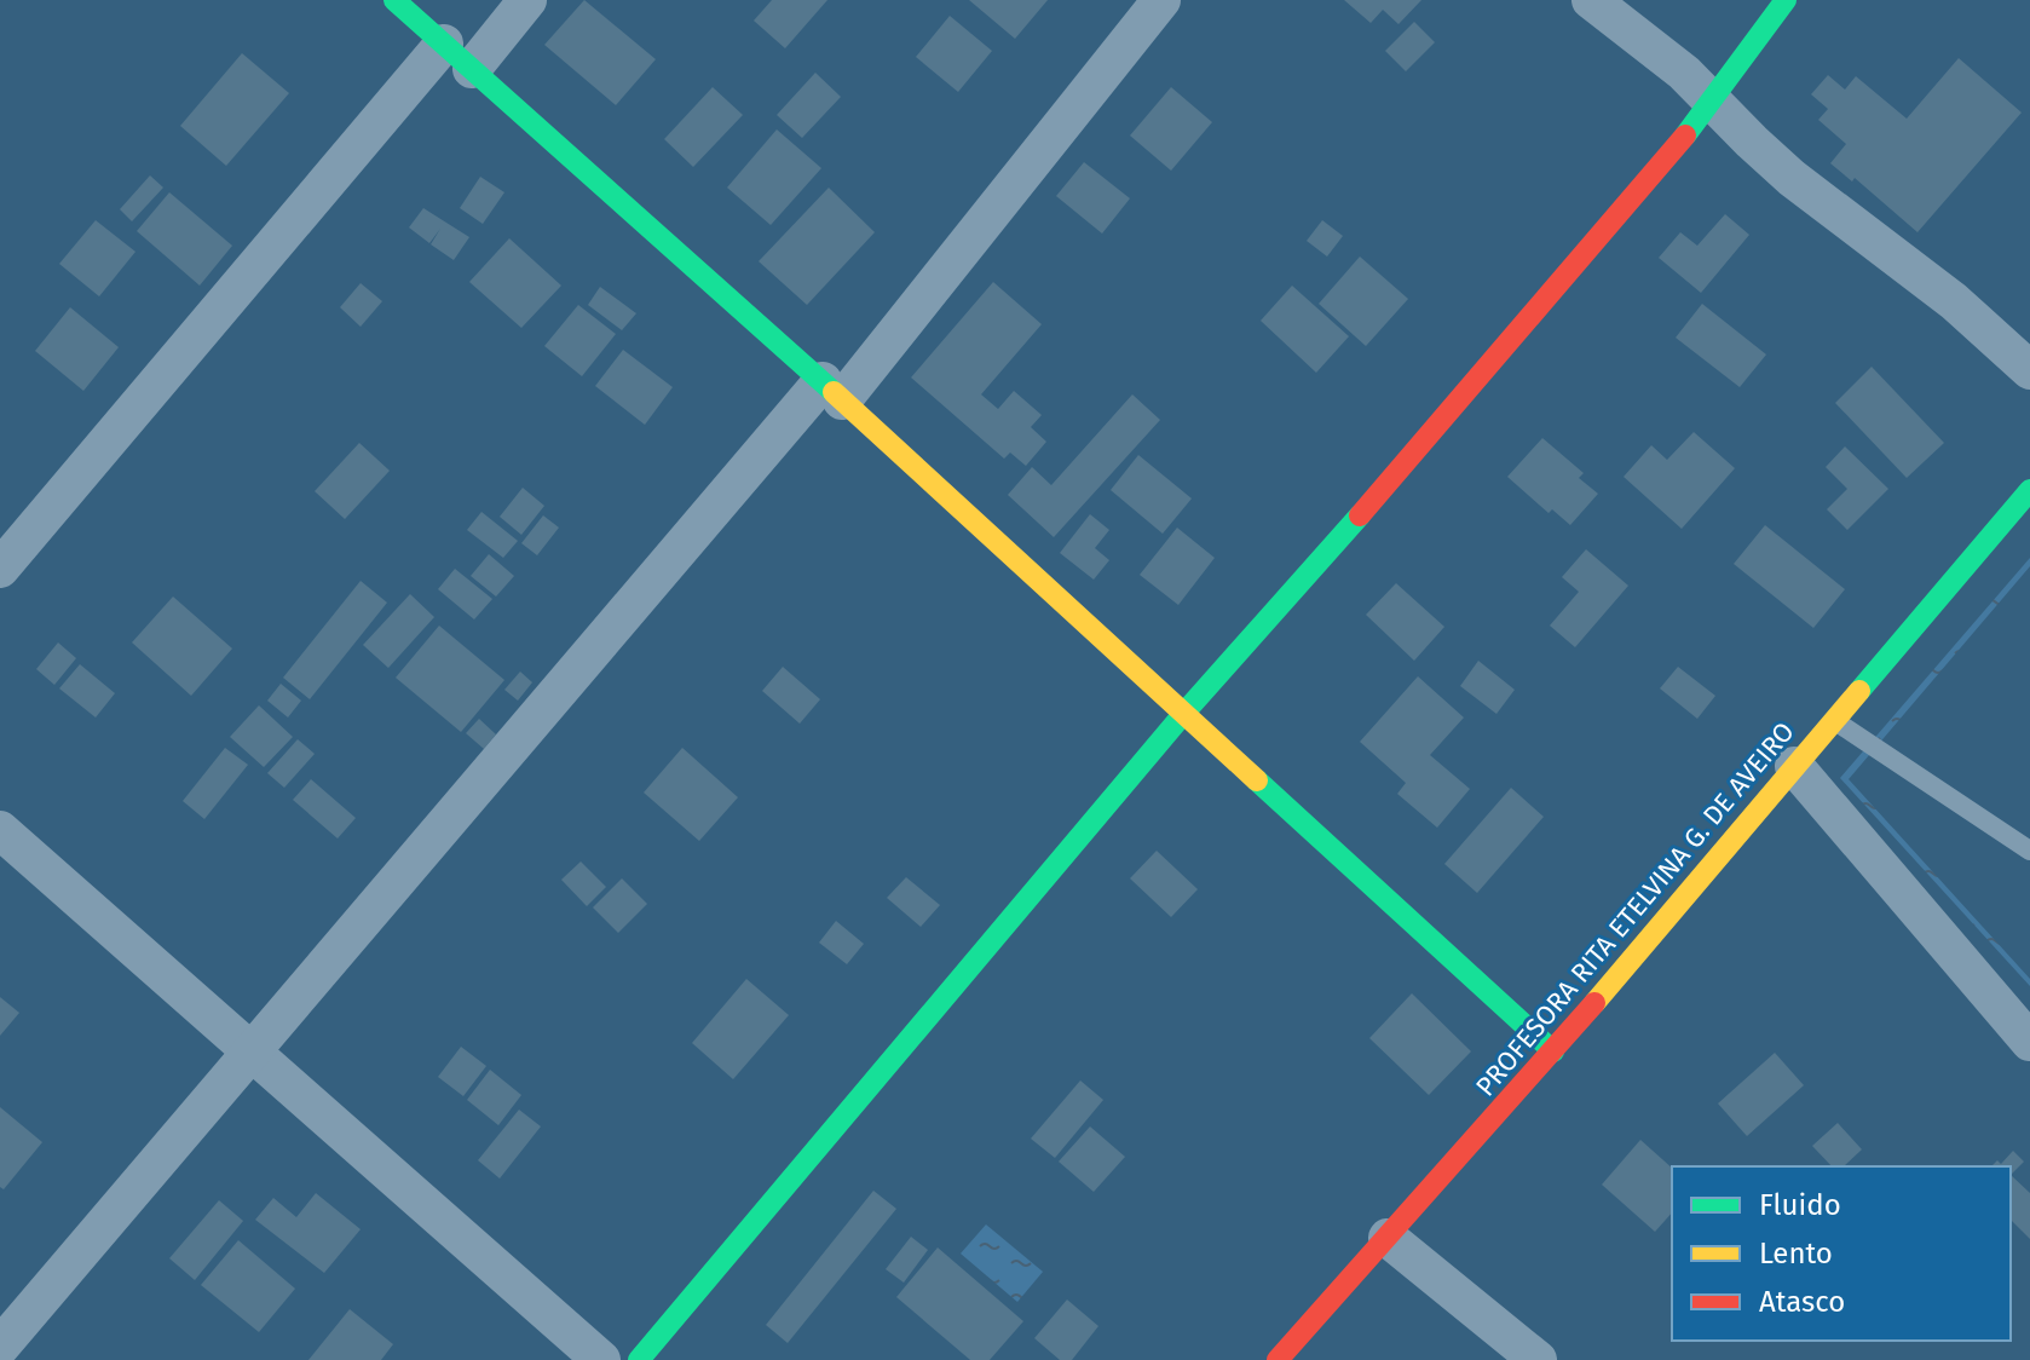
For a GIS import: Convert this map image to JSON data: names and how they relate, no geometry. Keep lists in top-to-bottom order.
{
  "streets": {
    "street": ["PROFESORA RITA ETELVINA G. DE AVEIRO"]
  },
  "legend": ["Fluido", "Lento", "Atasco"]
}
